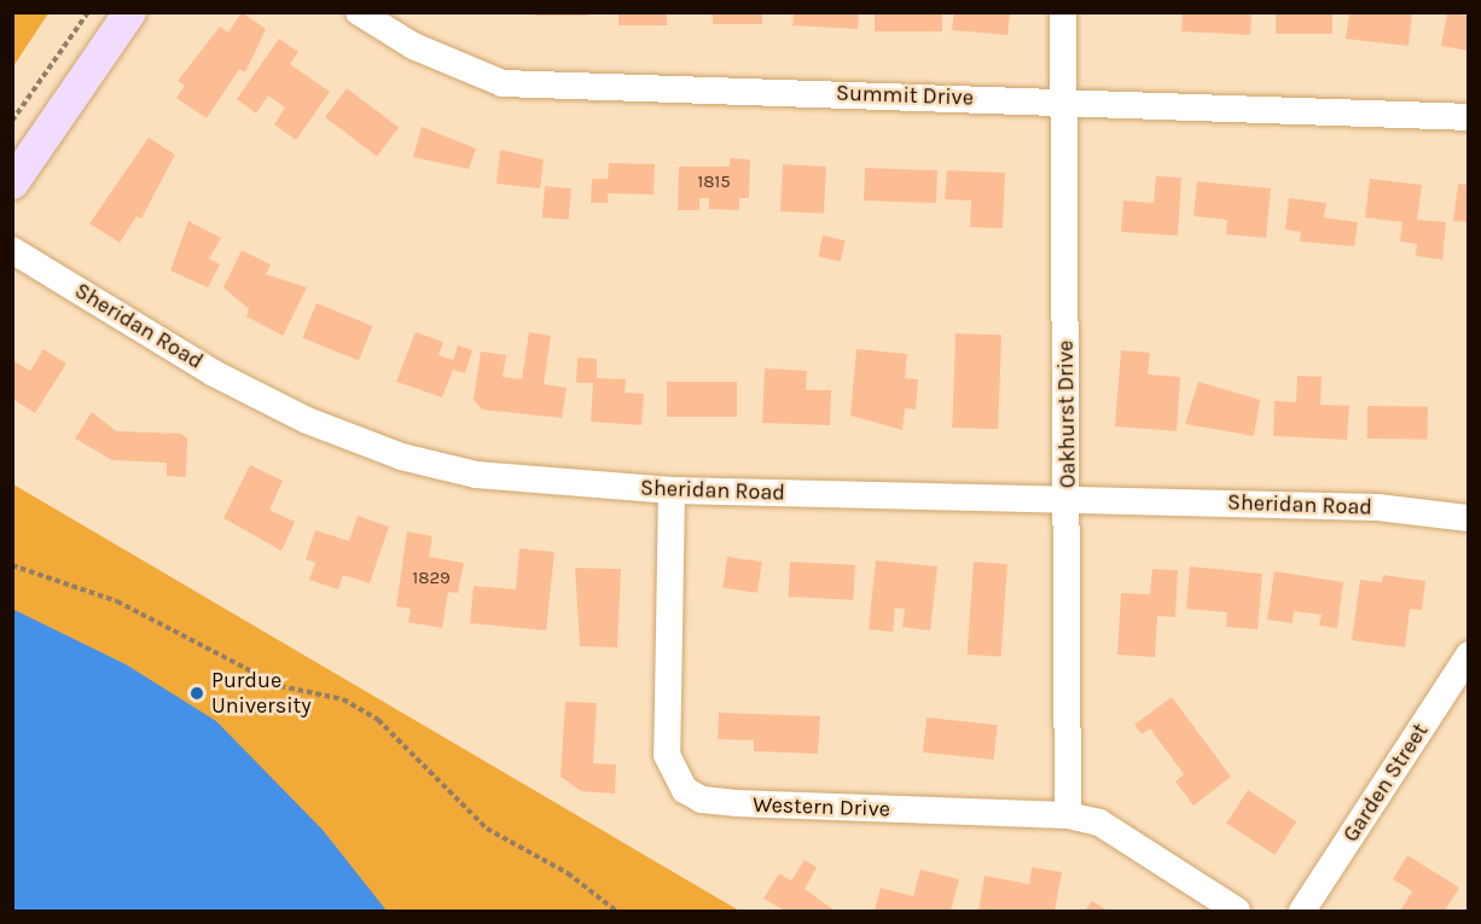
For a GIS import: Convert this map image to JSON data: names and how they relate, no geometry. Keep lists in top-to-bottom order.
{
  "streets": {
    "street": [
      "Summit Drive",
      "Sheridan Road",
      "Oakhurst Drive",
      "Garden Street",
      "Western Drive"
    ]
  },
  "crossings": [
    ["Summit Drive", "Oakhurst Drive"],
    ["Sheridan Road", "Oakhurst Drive"],
    ["Sheridan Road", "Western Drive"],
    ["Oakhurst Drive", "Western Drive"]
  ],
  "places": ["Purdue University"],
  "house_numbers": ["1815", "1829"]
}
